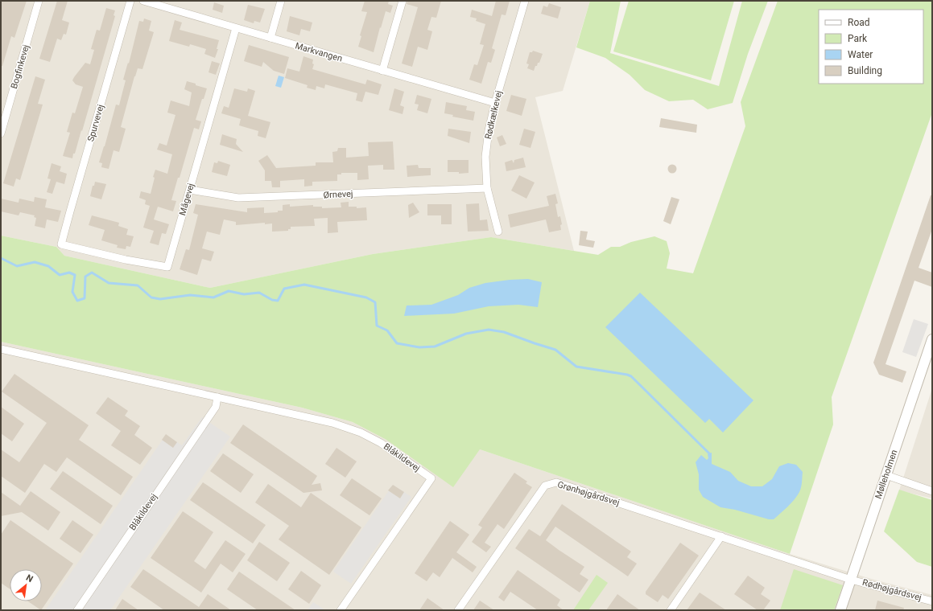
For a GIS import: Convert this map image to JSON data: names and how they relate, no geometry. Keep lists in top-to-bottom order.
{
  "streets": {
    "street": [
      "Markvangen",
      "Bogfinkevej",
      "Rødkælkevej",
      "Spurvevej",
      "Ørnevej",
      "Mågevej",
      "Blåkildevej",
      "Mølleholmen",
      "Grønhøjgårdsvej",
      "Rødhøjgårdsvej"
    ]
  },
  "crossings": [
    ["Markvangen", "Rødkælkevej"],
    ["Markvangen", "Mågevej"],
    ["Rødkælkevej", "Ørnevej"],
    ["Spurvevej", "Mågevej"],
    ["Ørnevej", "Mågevej"],
    ["Mølleholmen", "Grønhøjgårdsvej"],
    ["Mølleholmen", "Rødhøjgårdsvej"],
    ["Grønhøjgårdsvej", "Rødhøjgårdsvej"]
  ],
  "legend": [
    "Road",
    "Park",
    "Water",
    "Building"
  ],
  "north": "top right"
}
